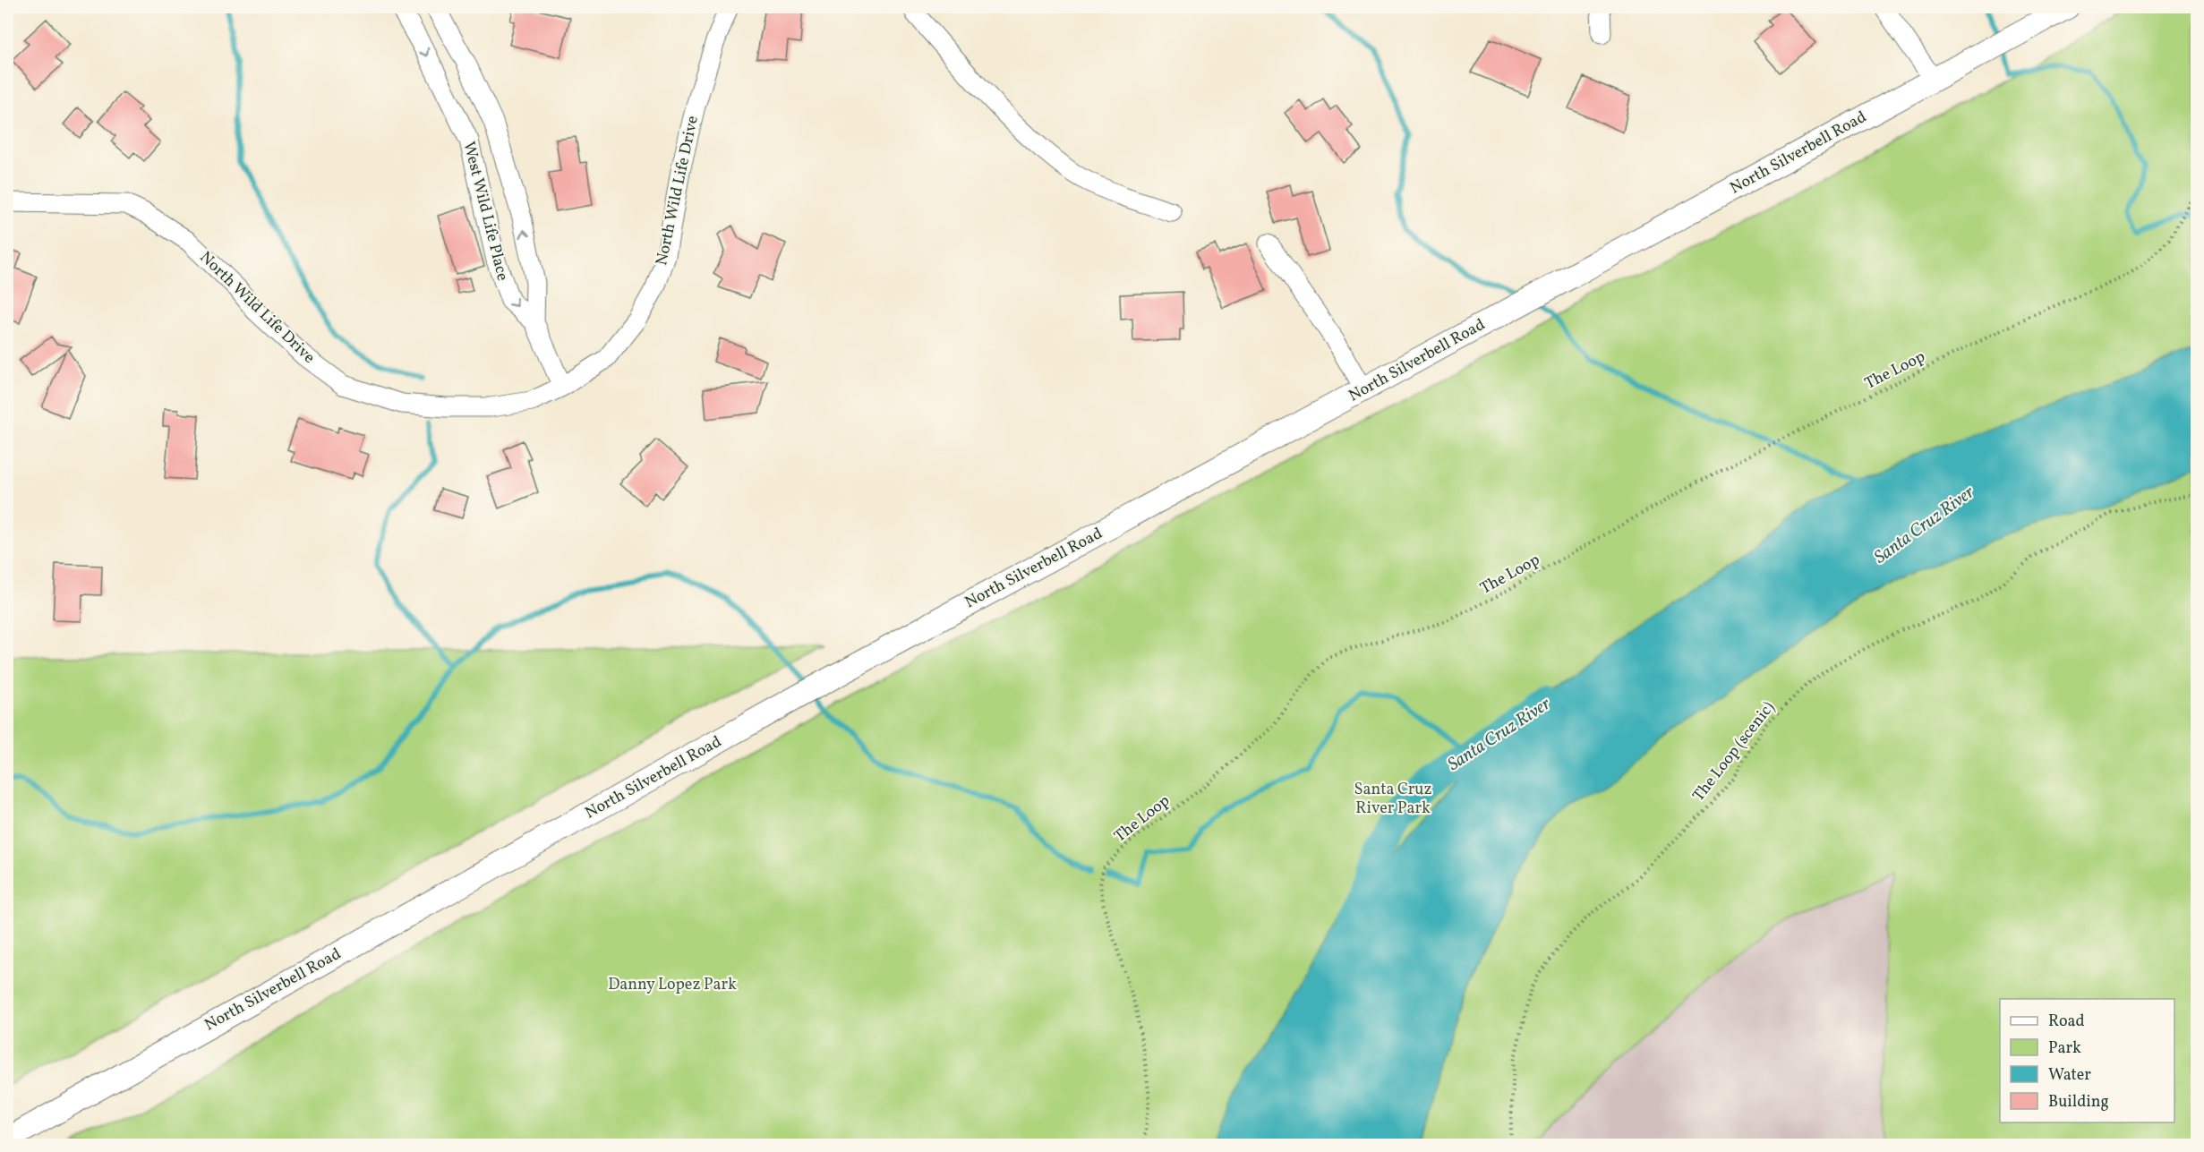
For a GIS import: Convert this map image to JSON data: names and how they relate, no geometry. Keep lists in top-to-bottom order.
{
  "streets": {
    "main road": ["North Silverbell Road"],
    "street": ["North Wild Life Drive", "West Wild Life Place"],
    "path": ["The Loop", "The Loop (scenic)"]
  },
  "crossings": [
    ["North Wild Life Drive", "West Wild Life Place"]
  ],
  "water": ["Santa Cruz River"],
  "parks": ["Santa Cruz River Park", "Danny Lopez Park"],
  "legend": [
    "Road",
    "Park",
    "Water",
    "Building"
  ]
}
